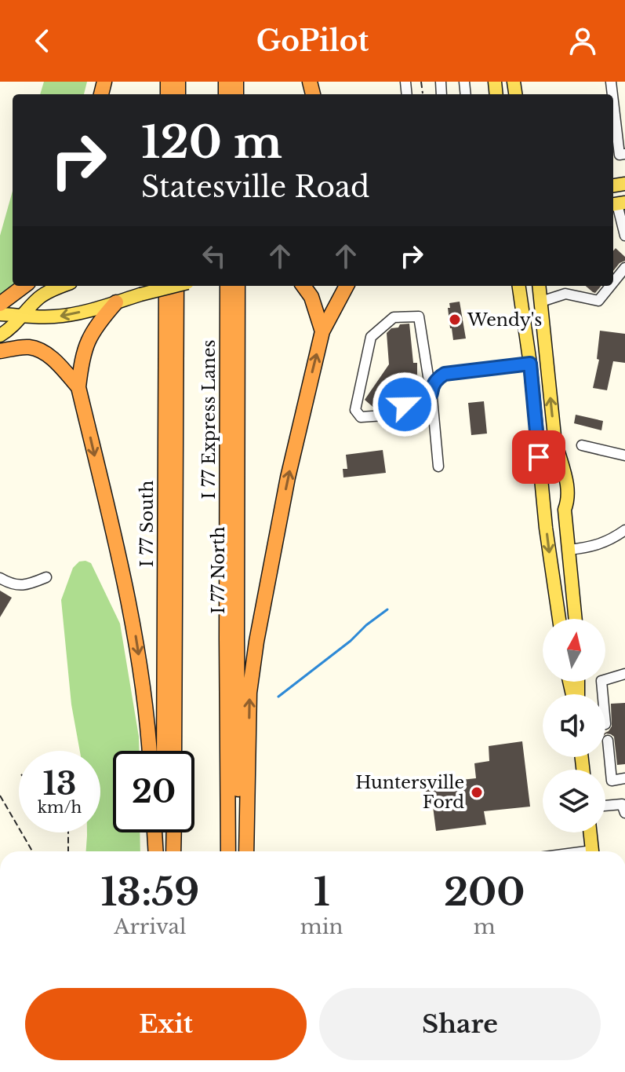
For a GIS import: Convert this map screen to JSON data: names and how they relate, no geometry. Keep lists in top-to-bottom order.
{
  "streets": {
    "highway": ["I 77 Express Lanes", "I 77 South", "I 77 North"]
  },
  "places": ["Wendy's", "Huntersville Ford"],
  "north": "top",
  "page": {
    "header": "GoPilot",
    "turn": ["120 m", "Statesville Road"],
    "speed": "13 km/h",
    "limit": "20",
    "eta": [
      "13:59",
      "Arrival",
      "1",
      "min",
      "200",
      "m"
    ],
    "buttons": ["Exit", "Share"]
  }
}
